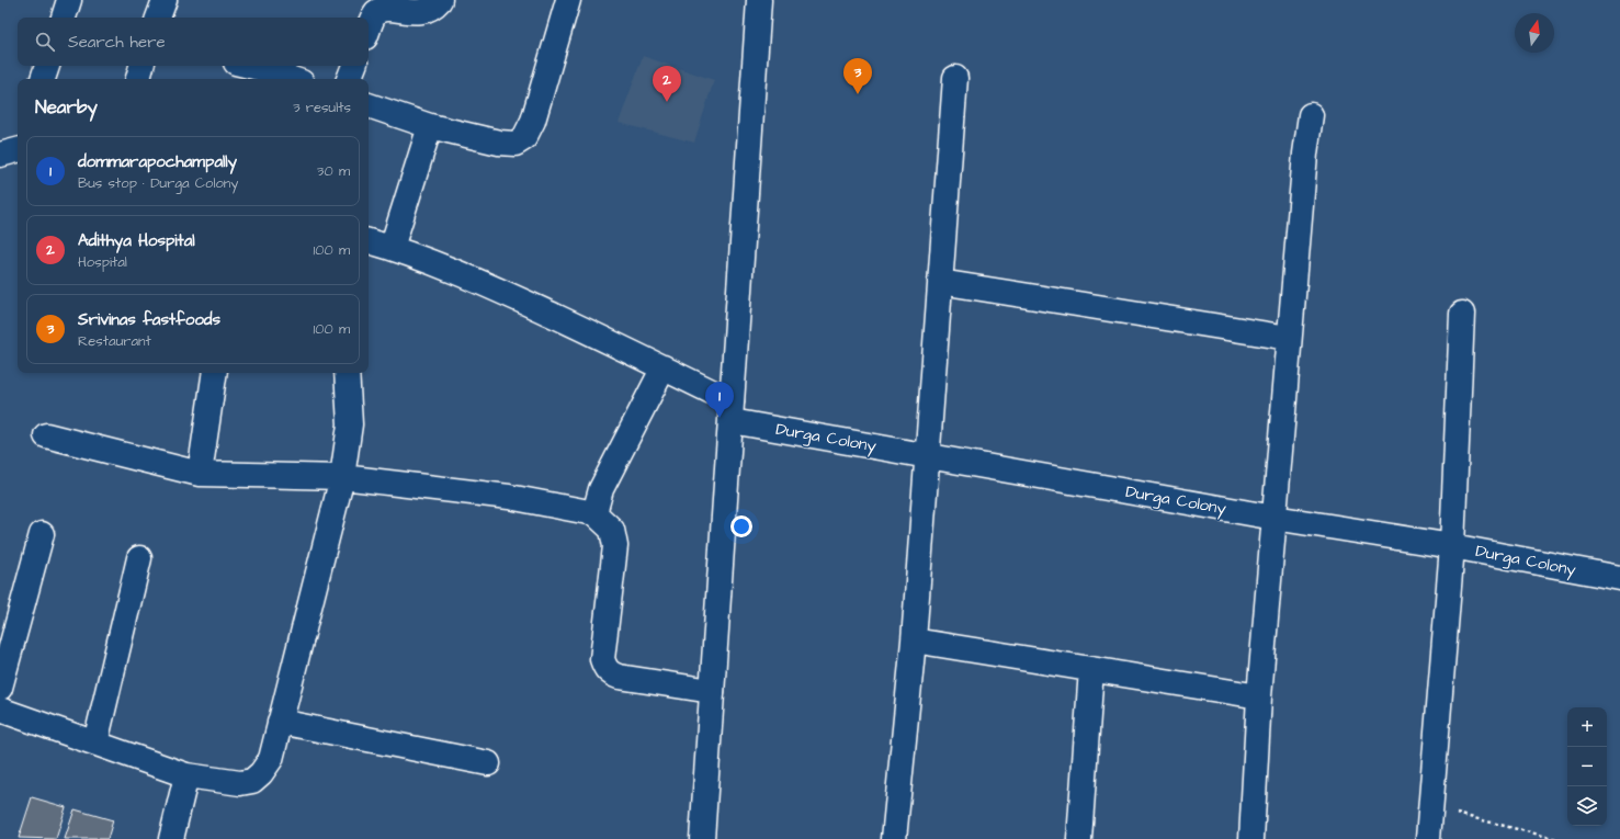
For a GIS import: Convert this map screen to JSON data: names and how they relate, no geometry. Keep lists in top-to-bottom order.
{
  "streets": {
    "street": ["Durga Colony"]
  },
  "north": "top",
  "page": {
    "search": "Search here",
    "pins": ["3", "2", "1"],
    "heading": ["Nearby", "3 results"],
    "list": [
      {
        "mark": "1",
        "name": "dommarapochampally",
        "note": "Bus stop · Durga Colony",
        "value": "30 m"
      },
      {
        "mark": "2",
        "name": "Adithya Hospital",
        "note": "Hospital",
        "value": "100 m"
      },
      {
        "mark": "3",
        "name": "Srivinas fastfoods",
        "note": "Restaurant",
        "value": "100 m"
      }
    ],
    "map_buttons": ["+", "−"]
  }
}
